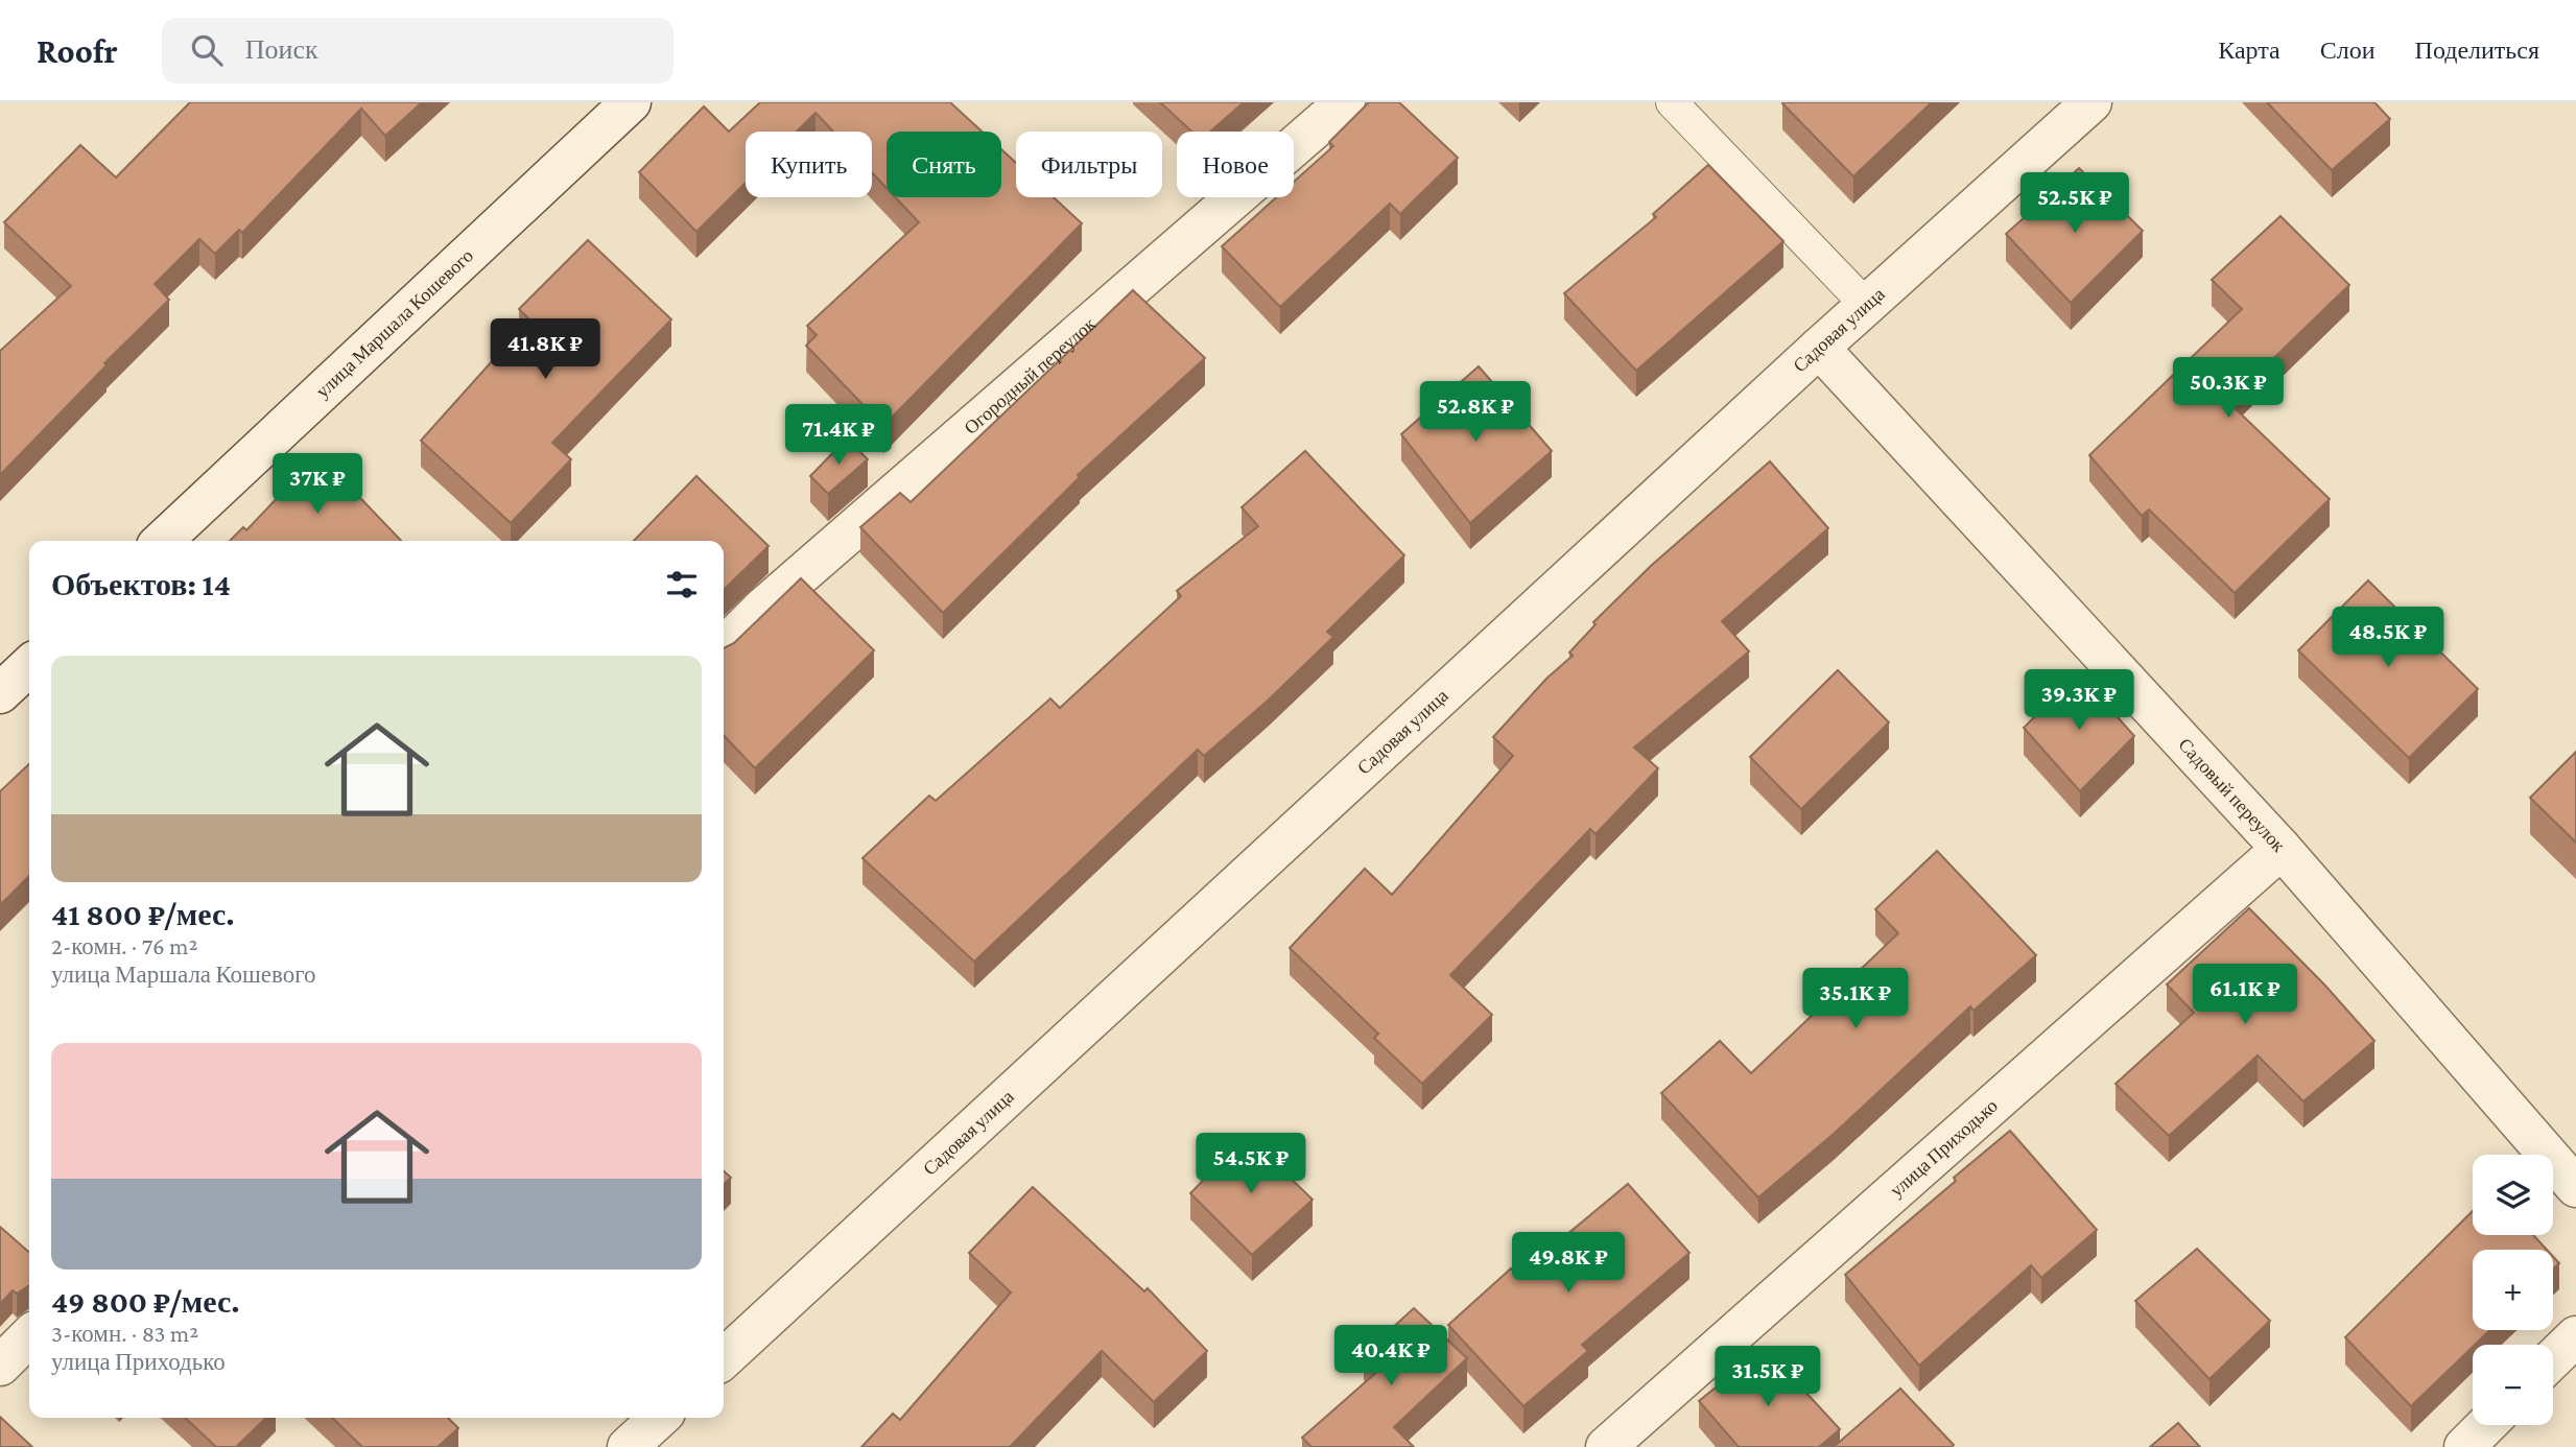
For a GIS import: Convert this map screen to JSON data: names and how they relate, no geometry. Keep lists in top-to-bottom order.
{
  "streets": {
    "street": [
      "улица Маршала Кошевого",
      "Садовая улица",
      "Огородный переулок",
      "Садовый переулок",
      "улица Приходько"
    ]
  },
  "crossings": [
    ["Садовая улица", "Садовый переулок"],
    ["Садовый переулок", "улица Приходько"]
  ],
  "page": {
    "header": "Roofr",
    "search": "Поиск",
    "nav": ["Карта", "Слои", "Поделиться"],
    "chip": [
      "Купить",
      "Снять",
      "Фильтры",
      "Новое"
    ],
    "price": [
      "52.5K ₽",
      "41.8K ₽",
      "50.3K ₽",
      "52.8K ₽",
      "71.4K ₽",
      "37K ₽",
      "48.5K ₽",
      "39.3K ₽",
      "61.1K ₽",
      "35.1K ₽",
      "54.5K ₽",
      "49.8K ₽",
      "40.4K ₽",
      "31.5K ₽"
    ],
    "heading": "Объектов: 14",
    "list": [
      {
        "name": "41 800 ₽/мес.",
        "note": "2-комн. · 76 m² · улица Маршала Кошевого"
      },
      {
        "name": "49 800 ₽/мес.",
        "note": "3-комн. · 83 m² · улица Приходько"
      }
    ],
    "map_buttons": ["+", "−"]
  }
}
